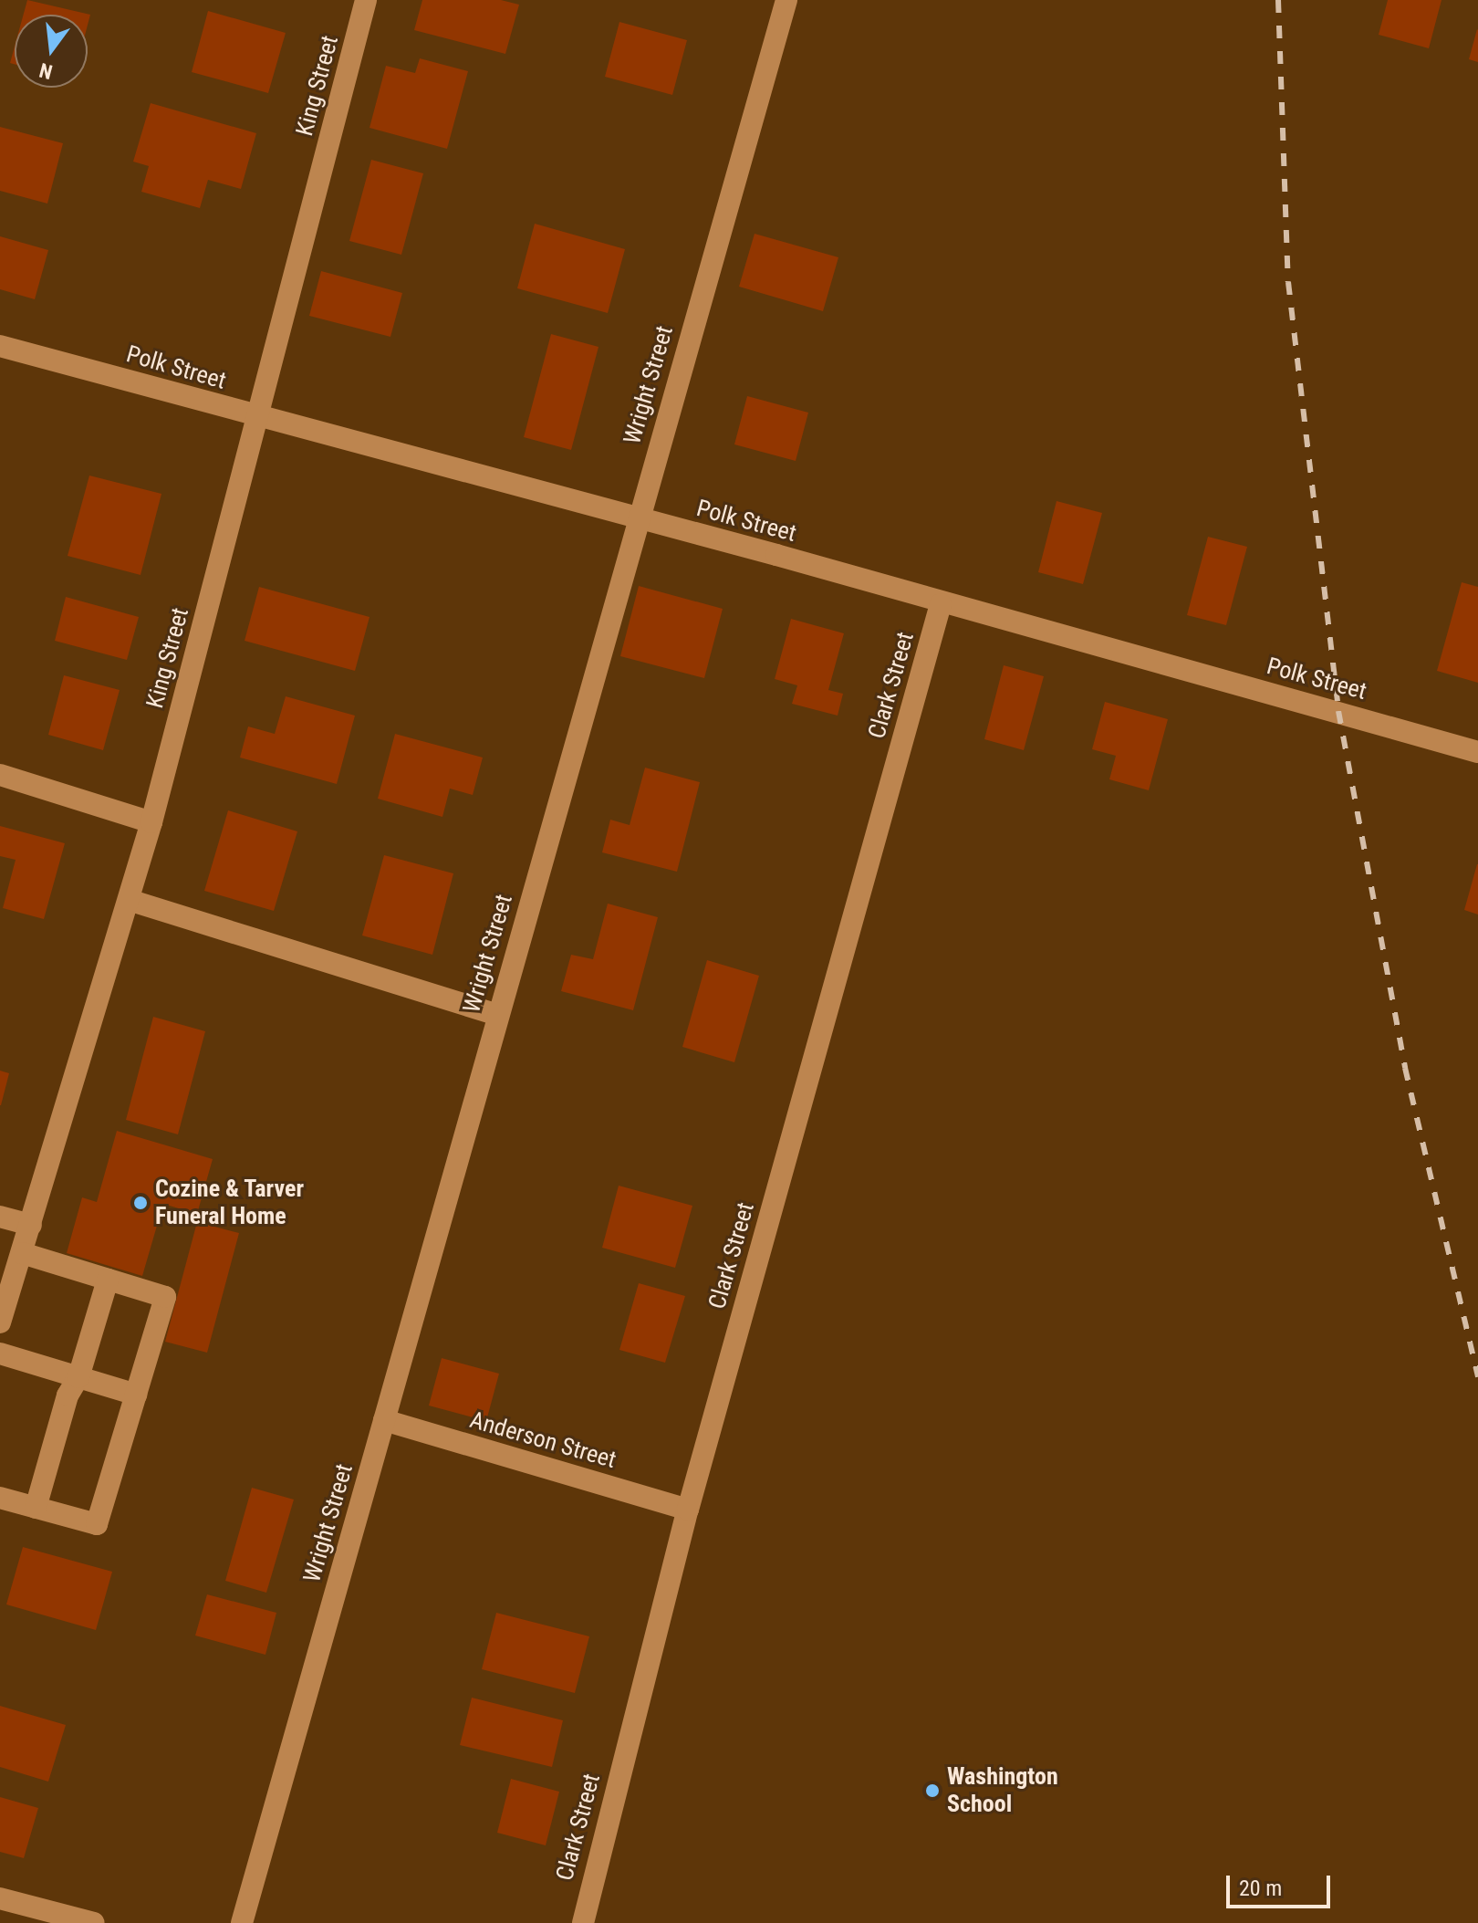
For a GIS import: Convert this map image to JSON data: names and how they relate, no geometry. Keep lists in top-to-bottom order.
{
  "streets": {
    "street": [
      "King Street",
      "Polk Street",
      "Wright Street",
      "Clark Street",
      "Anderson Street"
    ]
  },
  "crossings": [
    ["King Street", "Polk Street"],
    ["Polk Street", "Wright Street"],
    ["Polk Street", "Clark Street"],
    ["Wright Street", "Anderson Street"],
    ["Clark Street", "Anderson Street"]
  ],
  "places": ["Cozine & Tarver Funeral Home", "Washington School"],
  "scale_bar": "20 m",
  "north": "bottom"
}
